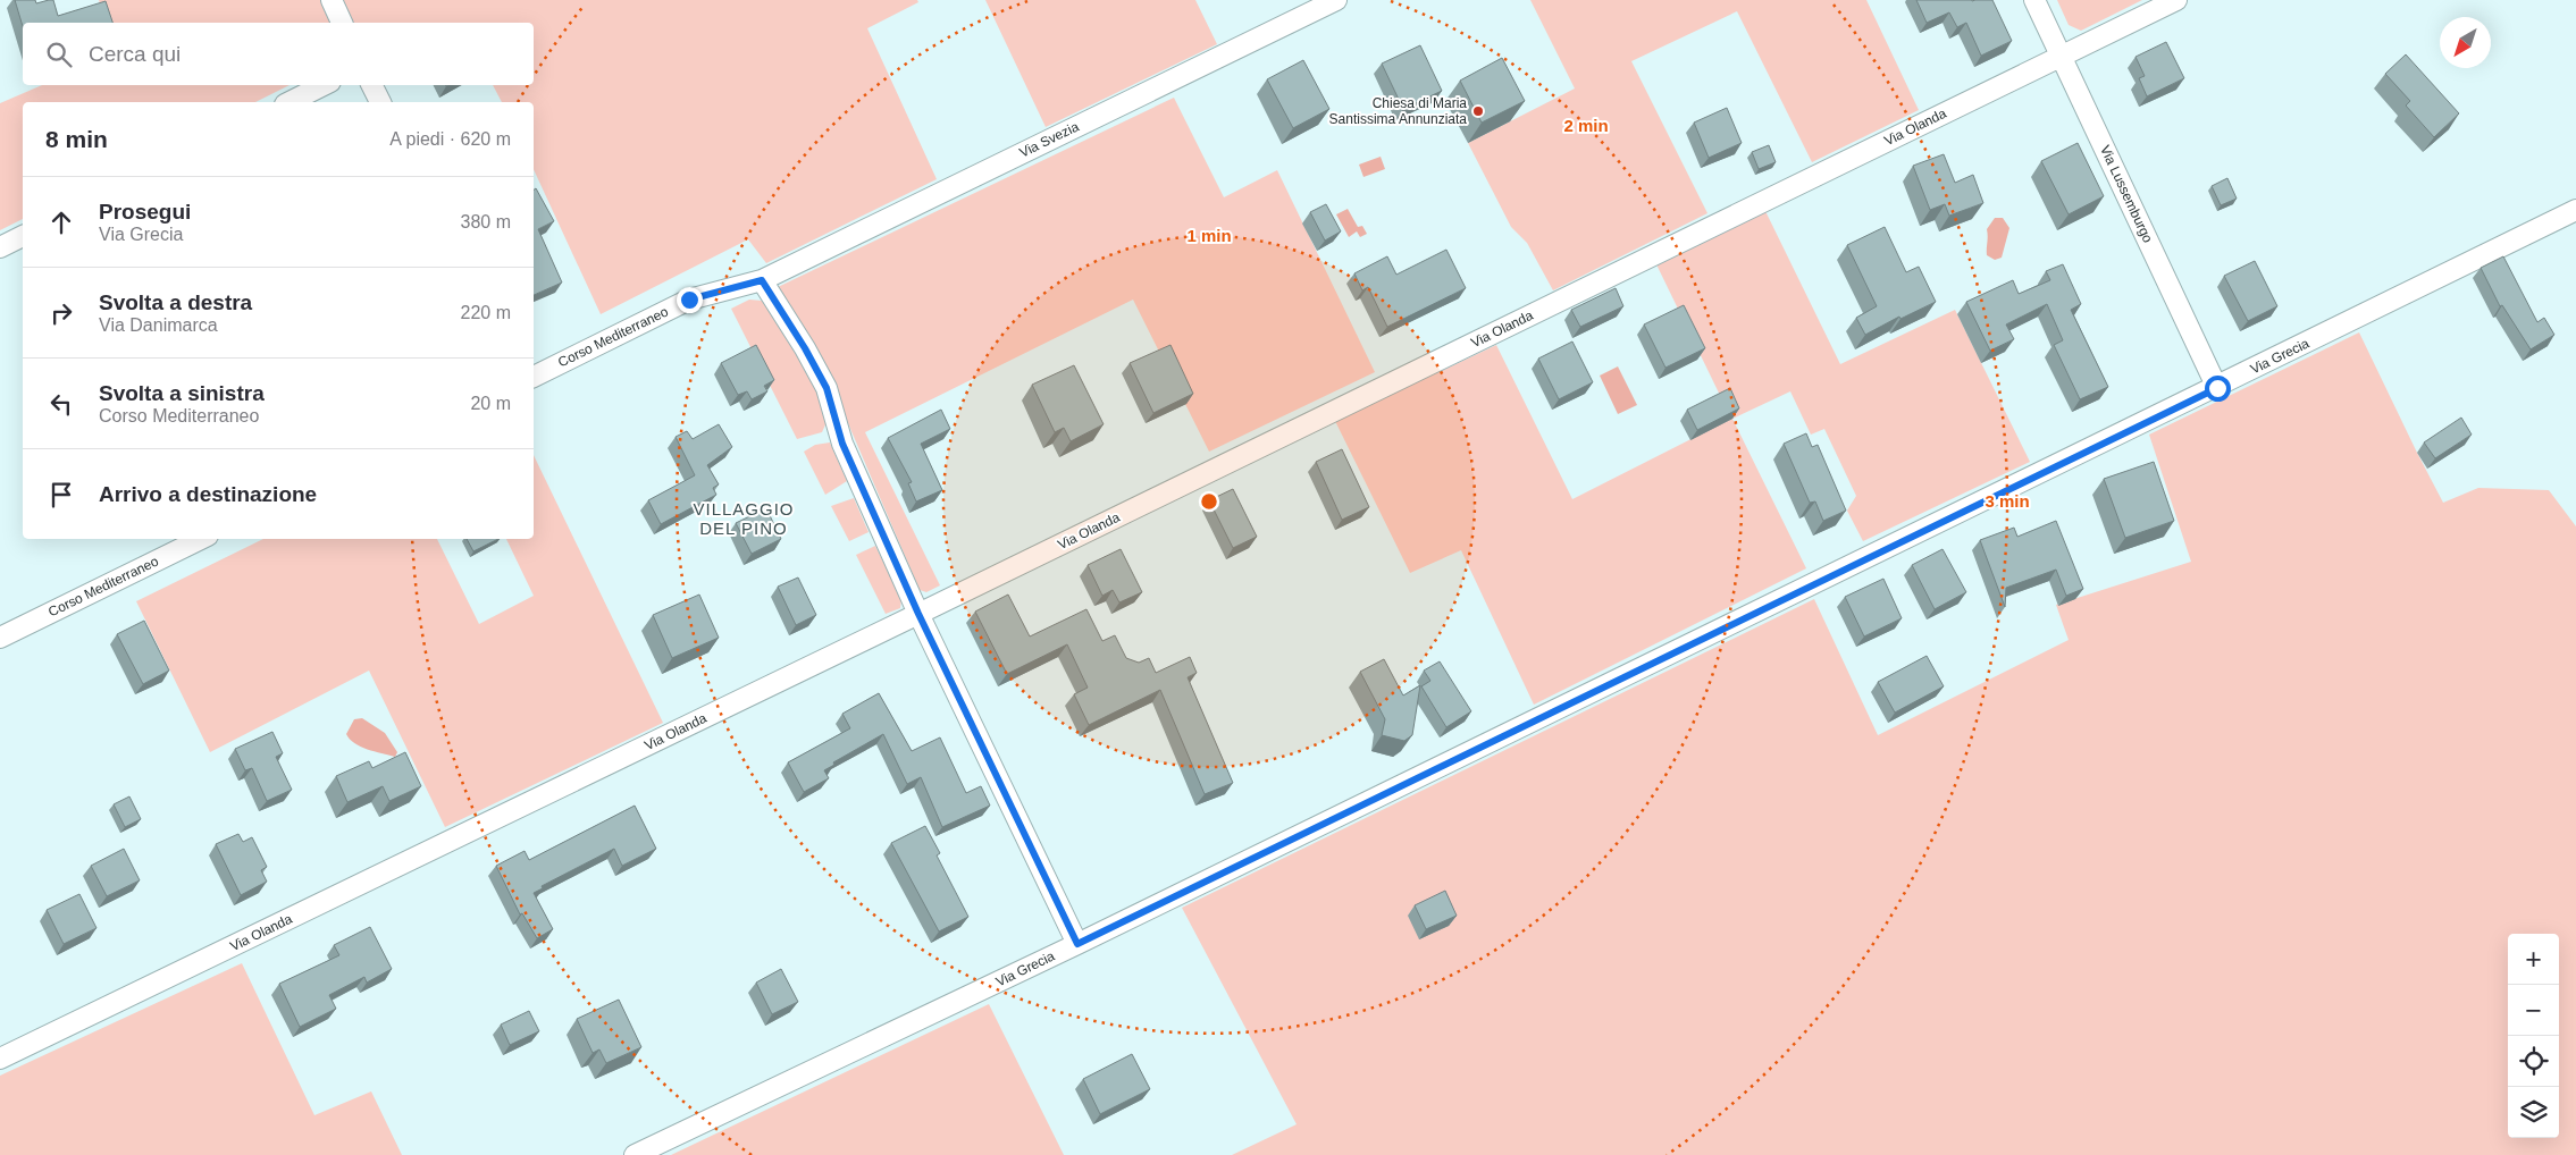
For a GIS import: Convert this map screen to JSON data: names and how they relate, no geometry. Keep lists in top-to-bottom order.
{
  "streets": {
    "street": [
      "Via Olanda",
      "Via Svezia",
      "Via Lussemburgo",
      "Corso Mediterraneo",
      "Via Grecia"
    ]
  },
  "crossings": [
    ["Via Olanda", "Via Lussemburgo"],
    ["Via Svezia", "Corso Mediterraneo"],
    ["Via Lussemburgo", "Via Grecia"]
  ],
  "districts": ["VILLAGGIO DEL PINO"],
  "places": ["Chiesa di Maria Santissima Annunziata"],
  "north": "bottom left",
  "page": {
    "search": "Cerca qui",
    "heading": ["8 min", "A piedi · 620 m"],
    "list": [
      ["Prosegui", "Via Grecia", "380 m"],
      ["Svolta a destra", "Via Danimarca", "220 m"],
      ["Svolta a sinistra", "Corso Mediterraneo", "20 m"],
      "Arrivo a destinazione"
    ],
    "map_buttons": ["+", "−"]
  },
  "rings": ["2 min", "1 min", "3 min"]
}
